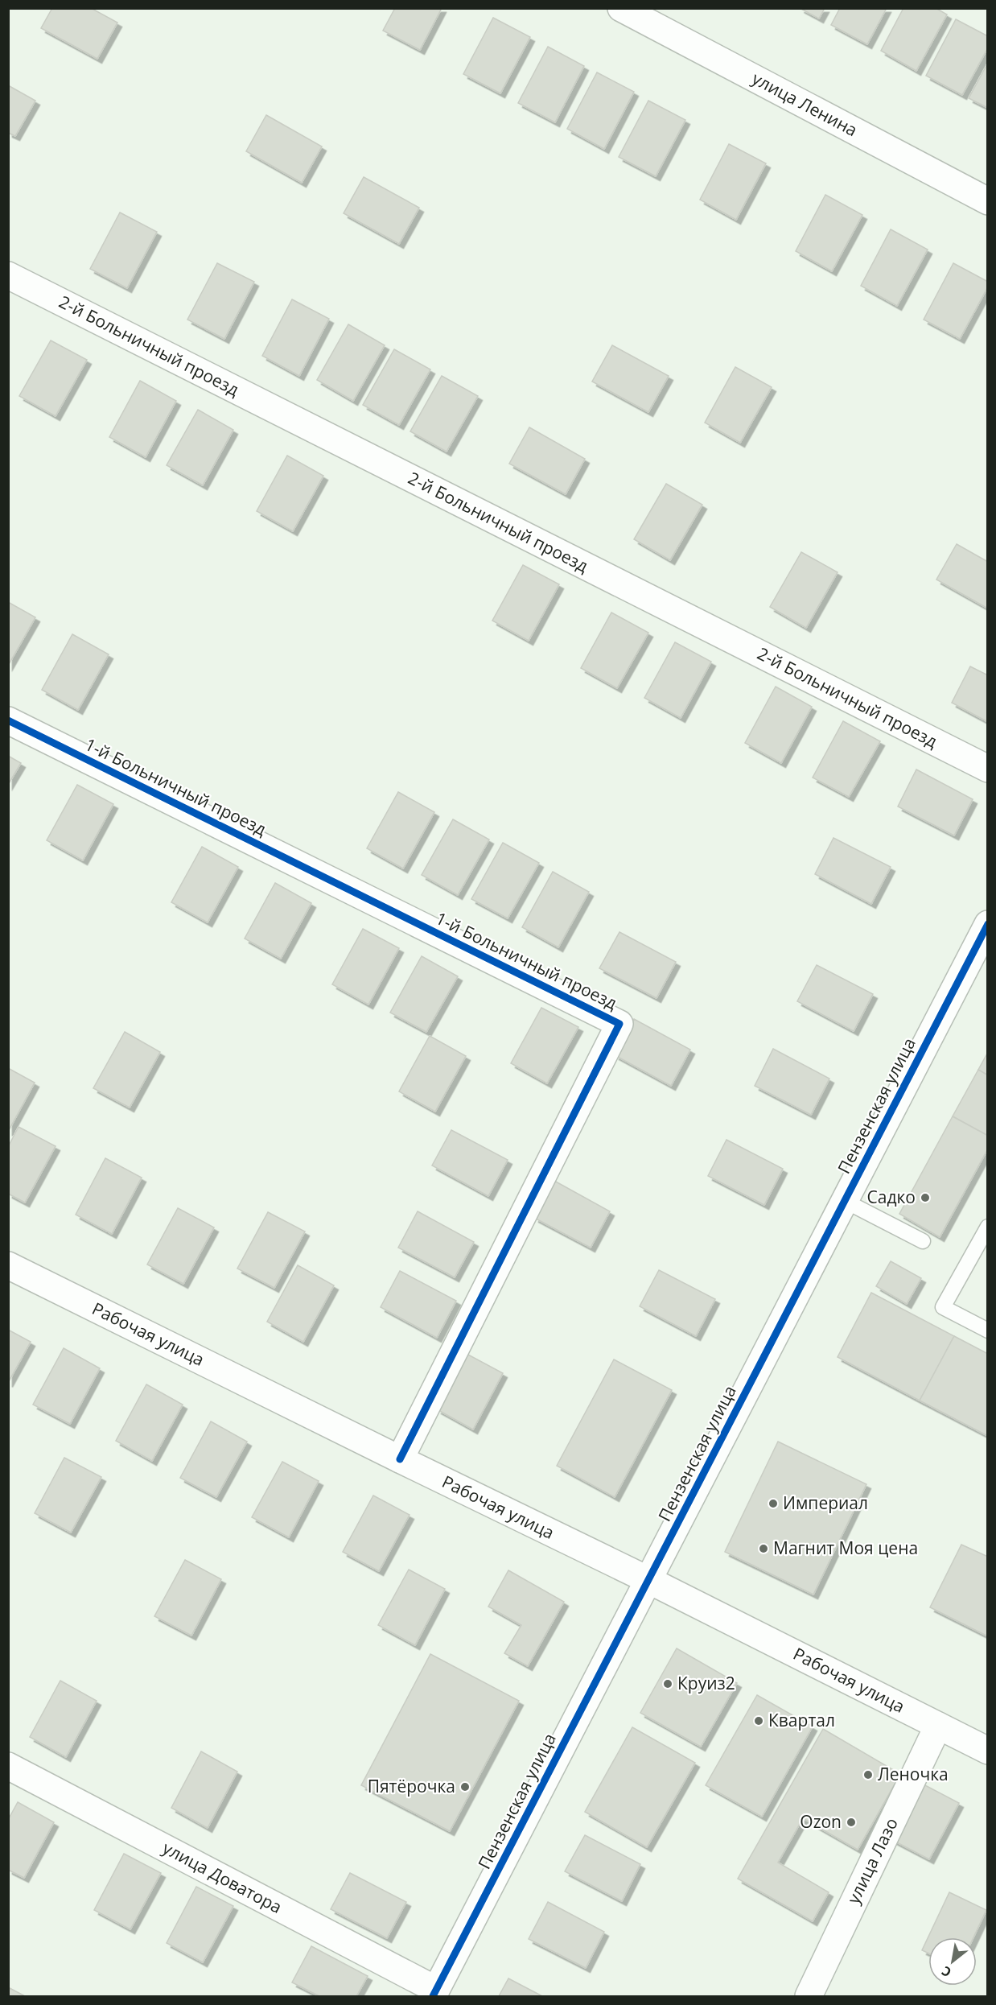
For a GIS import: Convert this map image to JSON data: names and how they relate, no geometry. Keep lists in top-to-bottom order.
{
  "streets": {
    "street": [
      "улица Ленина",
      "2-й Больничный проезд",
      "1-й Больничный проезд",
      "Пензенская улица",
      "Рабочая улица",
      "улица Лазо",
      "улица Доватора"
    ]
  },
  "crossings": [
    ["1-й Больничный проезд", "Рабочая улица"],
    ["Пензенская улица", "Рабочая улица"],
    ["Пензенская улица", "улица Доватора"],
    ["Рабочая улица", "улица Лазо"]
  ],
  "places": [
    "Садко",
    "Империал",
    "Магнит Моя цена",
    "Круиз2",
    "Квартал",
    "Леночка",
    "Пятёрочка",
    "Ozon"
  ],
  "north": "bottom left"
}
